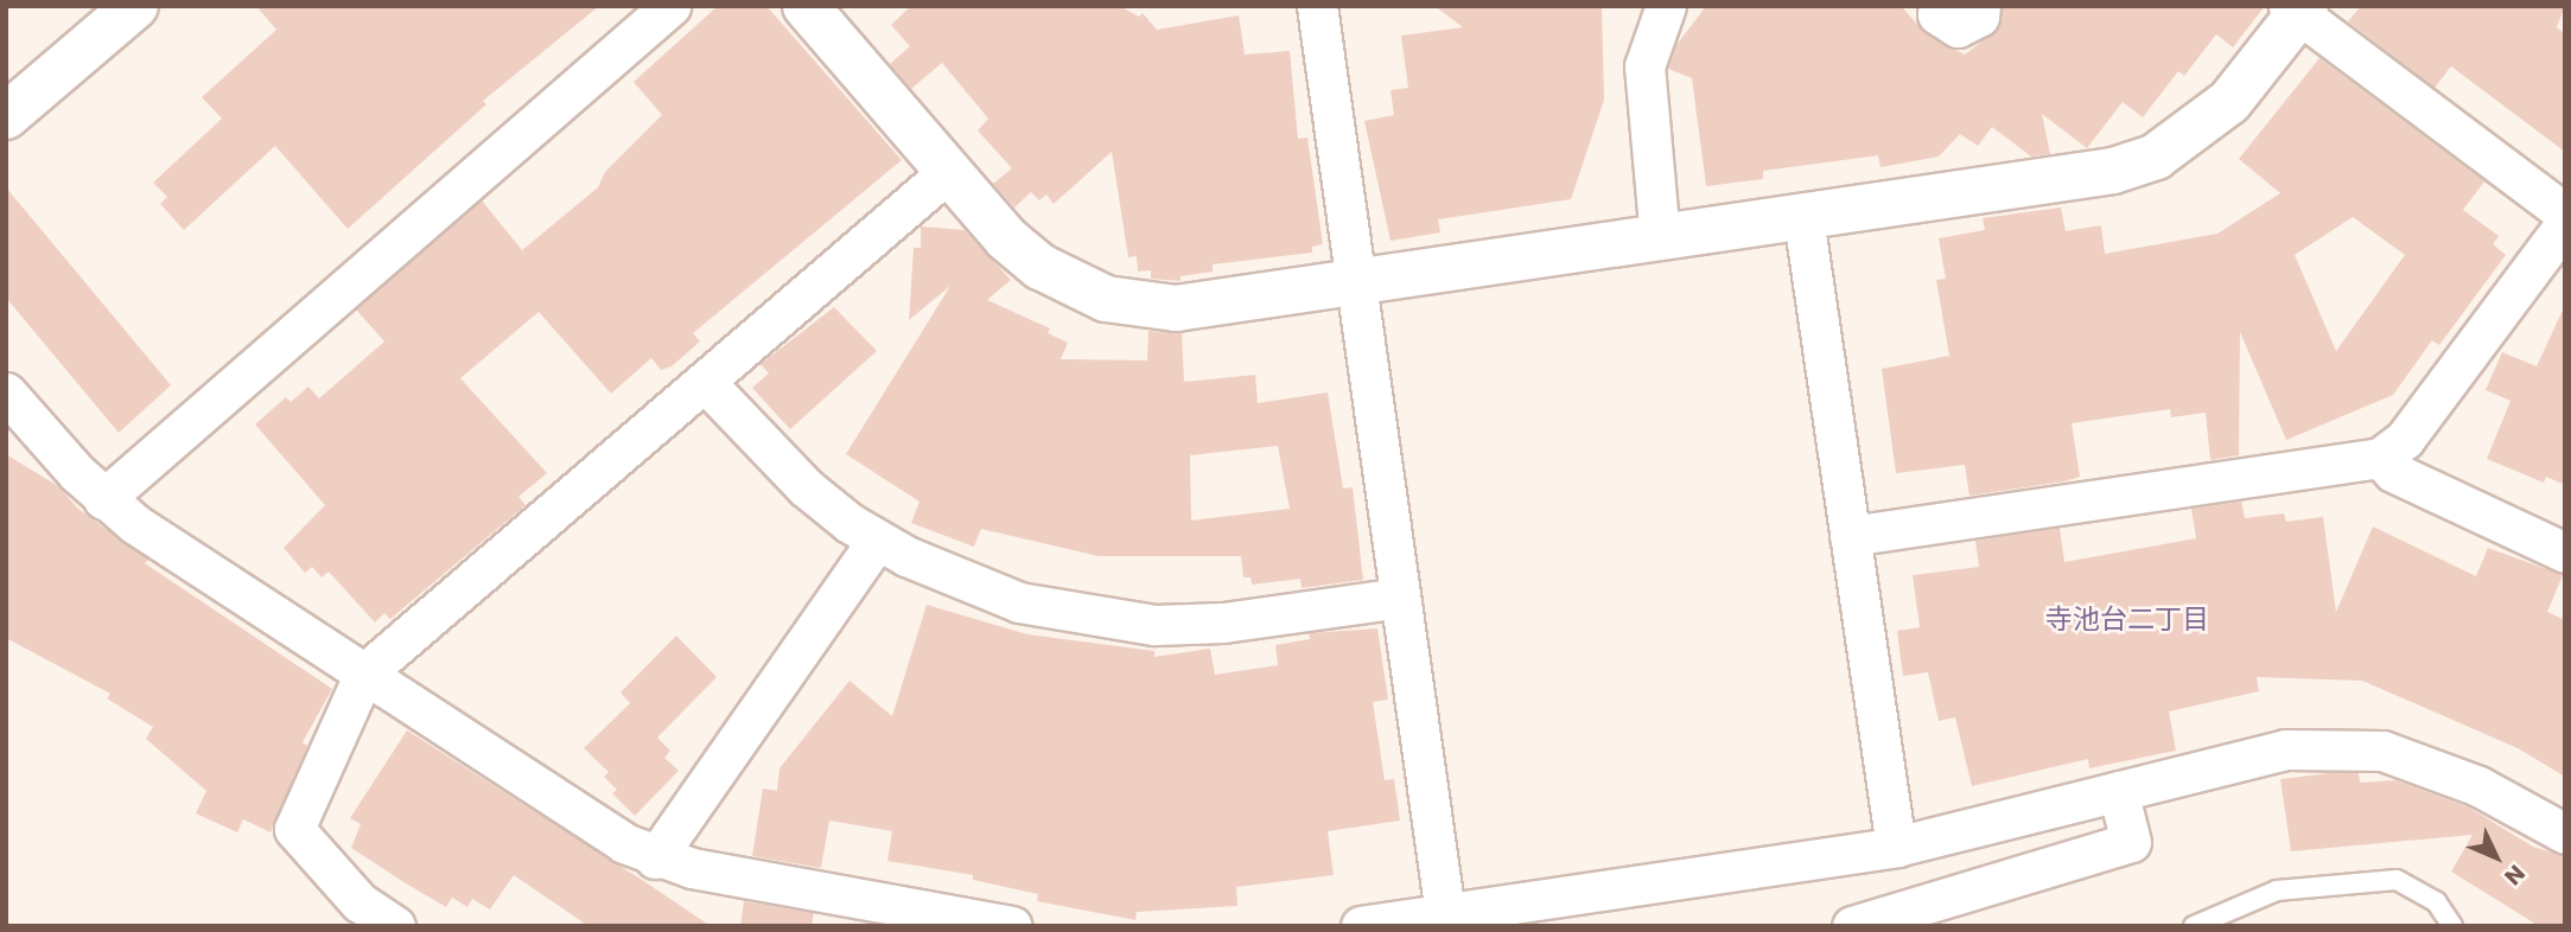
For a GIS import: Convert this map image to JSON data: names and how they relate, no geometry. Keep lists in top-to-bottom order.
{
  "districts": ["寺池台二丁目"],
  "north": "bottom right"
}
